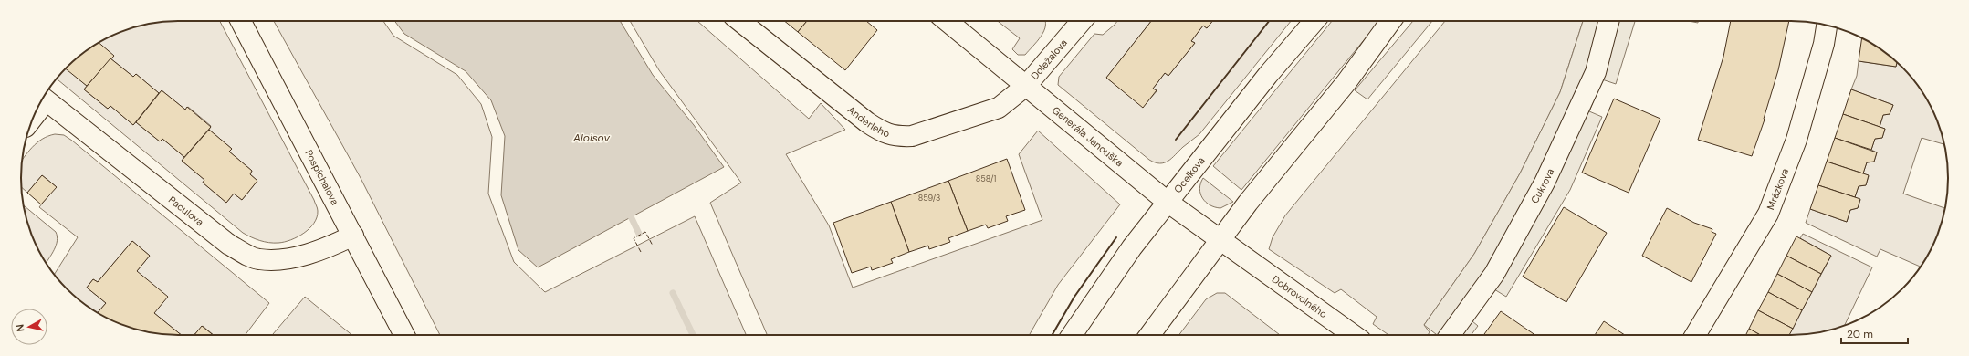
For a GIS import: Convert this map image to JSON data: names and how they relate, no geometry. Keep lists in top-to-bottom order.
{
  "streets": {
    "street": [
      "Doležalova",
      "Anderleho",
      "Generála Janouška",
      "Ocelkova",
      "Pospíchalova",
      "Cukrova",
      "Mrázkova",
      "Paculova",
      "Dobrovolného"
    ]
  },
  "crossings": [
    ["Doležalova", "Anderleho"],
    ["Doležalova", "Generála Janouška"],
    ["Anderleho", "Generála Janouška"],
    ["Generála Janouška", "Ocelkova"],
    ["Generála Janouška", "Dobrovolného"],
    ["Pospíchalova", "Paculova"]
  ],
  "water": ["Aloisov"],
  "house_numbers": ["858/1", "859/3"],
  "scale_bar": "20 m",
  "north": "left"
}
